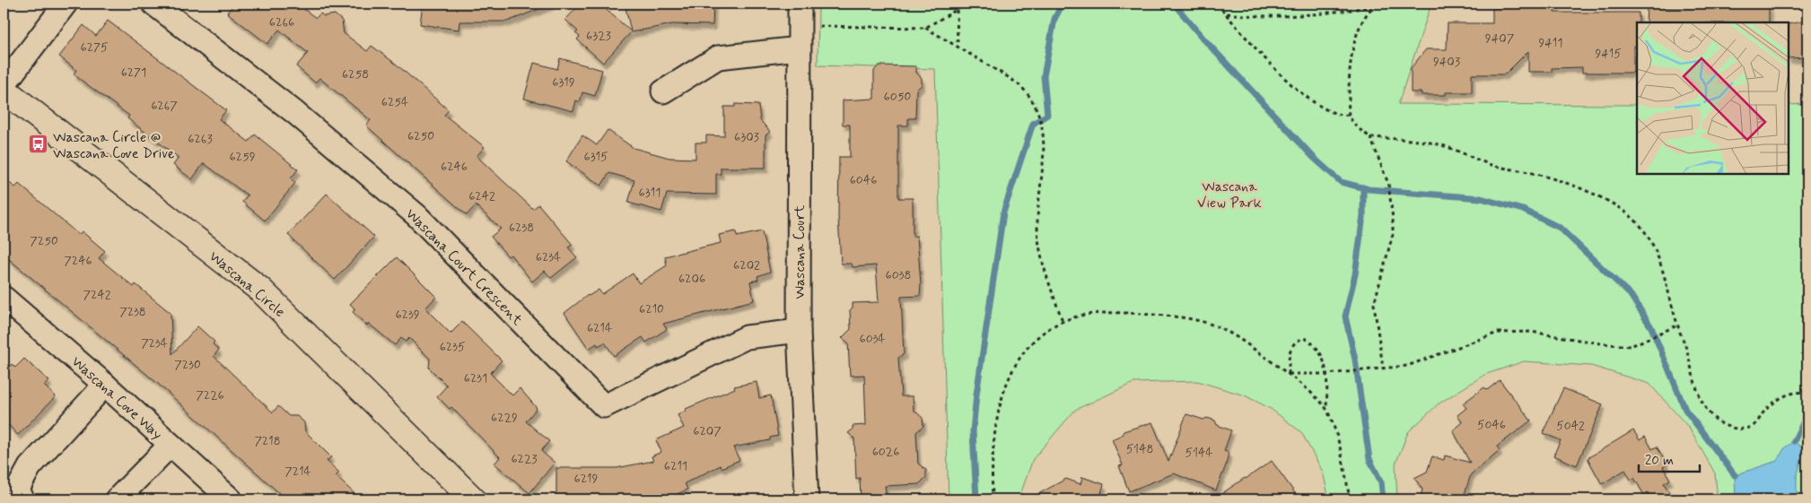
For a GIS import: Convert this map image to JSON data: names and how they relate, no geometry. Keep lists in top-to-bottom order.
{
  "streets": {
    "street": [
      "Wascana Court",
      "Wascana Court Crescent",
      "Wascana Circle",
      "Wascana Cove Way"
    ]
  },
  "crossings": [
    ["Wascana Court", "Wascana Court Crescent"]
  ],
  "parks": ["Wascana View Park"],
  "places": {
    "bus stop": ["Wascana Circle @ Wascana Cove Drive"]
  },
  "house_numbers": [
    "6266",
    "6323",
    "9407",
    "9411",
    "6275",
    "9415",
    "9403",
    "6271",
    "6258",
    "6319",
    "6050",
    "6254",
    "6267",
    "6250",
    "6303",
    "6263",
    "6259",
    "6315",
    "6246",
    "6046",
    "6311",
    "6242",
    "6238",
    "7250",
    "6234",
    "7246",
    "6202",
    "6038",
    "6206",
    "7242",
    "6210",
    "7238",
    "6239",
    "6214",
    "6034",
    "7234",
    "6235",
    "7230",
    "6231",
    "7226",
    "6229",
    "5046",
    "5042",
    "6207",
    "7218",
    "5148",
    "6026",
    "5144",
    "6223",
    "6211",
    "7214",
    "6219"
  ],
  "scale_bar": "20 m"
}
